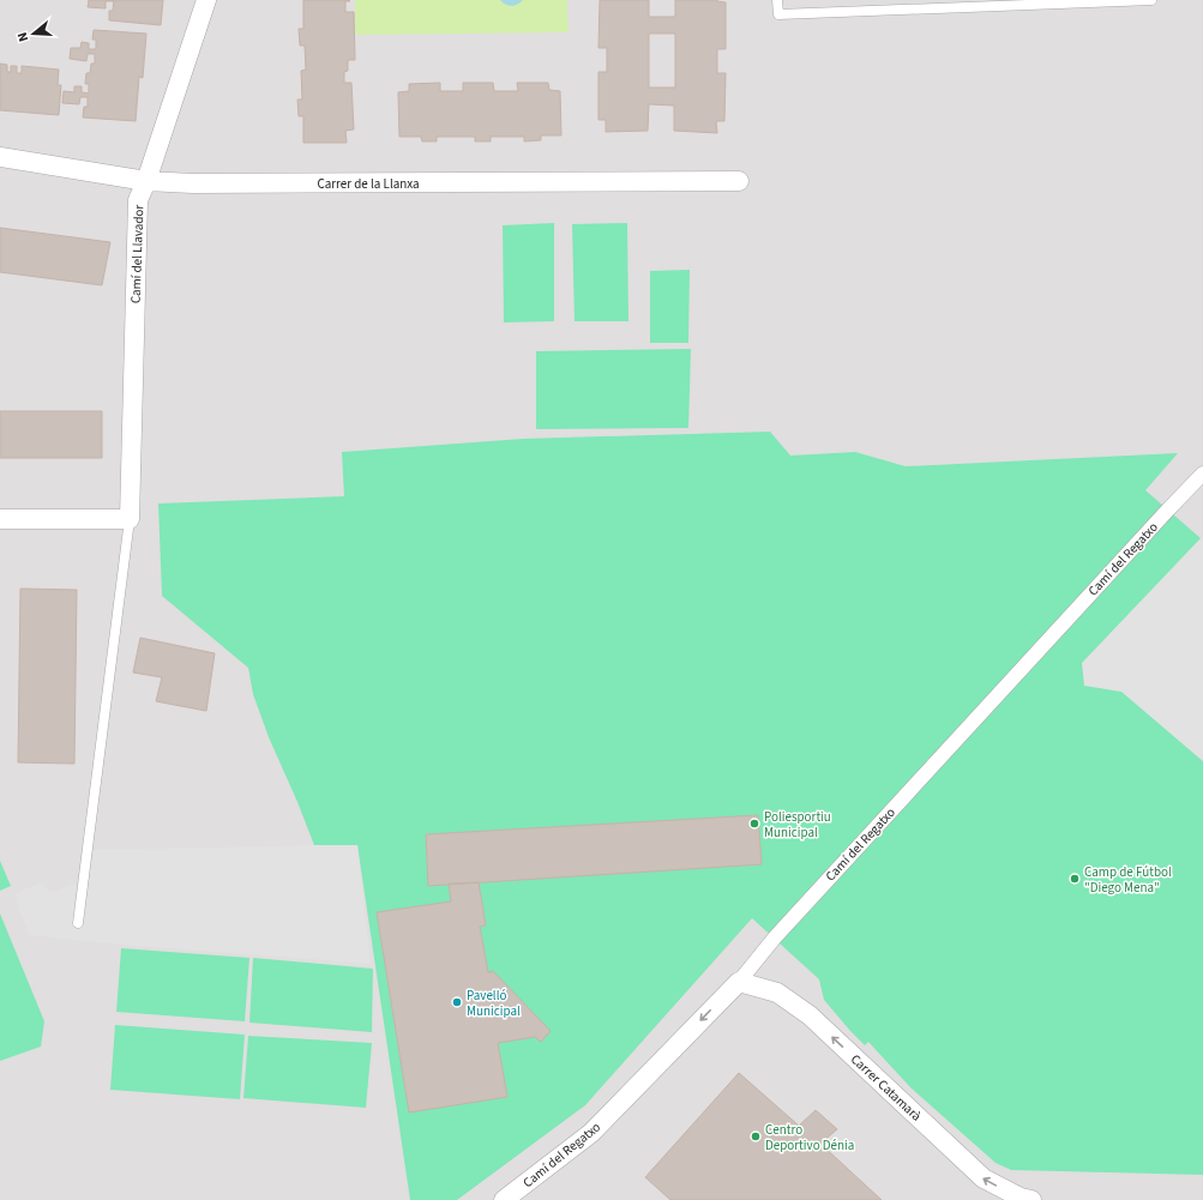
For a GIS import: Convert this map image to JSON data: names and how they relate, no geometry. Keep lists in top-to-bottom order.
{
  "streets": {
    "street": [
      "Carrer de la Llanxa",
      "Camí del Llavador",
      "Camí del Regatxo",
      "Carrer Catamarà"
    ]
  },
  "crossings": [
    ["Carrer de la Llanxa", "Camí del Llavador"],
    ["Camí del Regatxo", "Carrer Catamarà"]
  ],
  "one_way": ["Carrer Catamarà"],
  "places": [
    "Poliesportiu Municipal",
    "Camp de Fútbol \"Diego Mena\"",
    "Pavelló Municipal",
    "Centro Deportivo Dénia"
  ],
  "north": "left"
}
